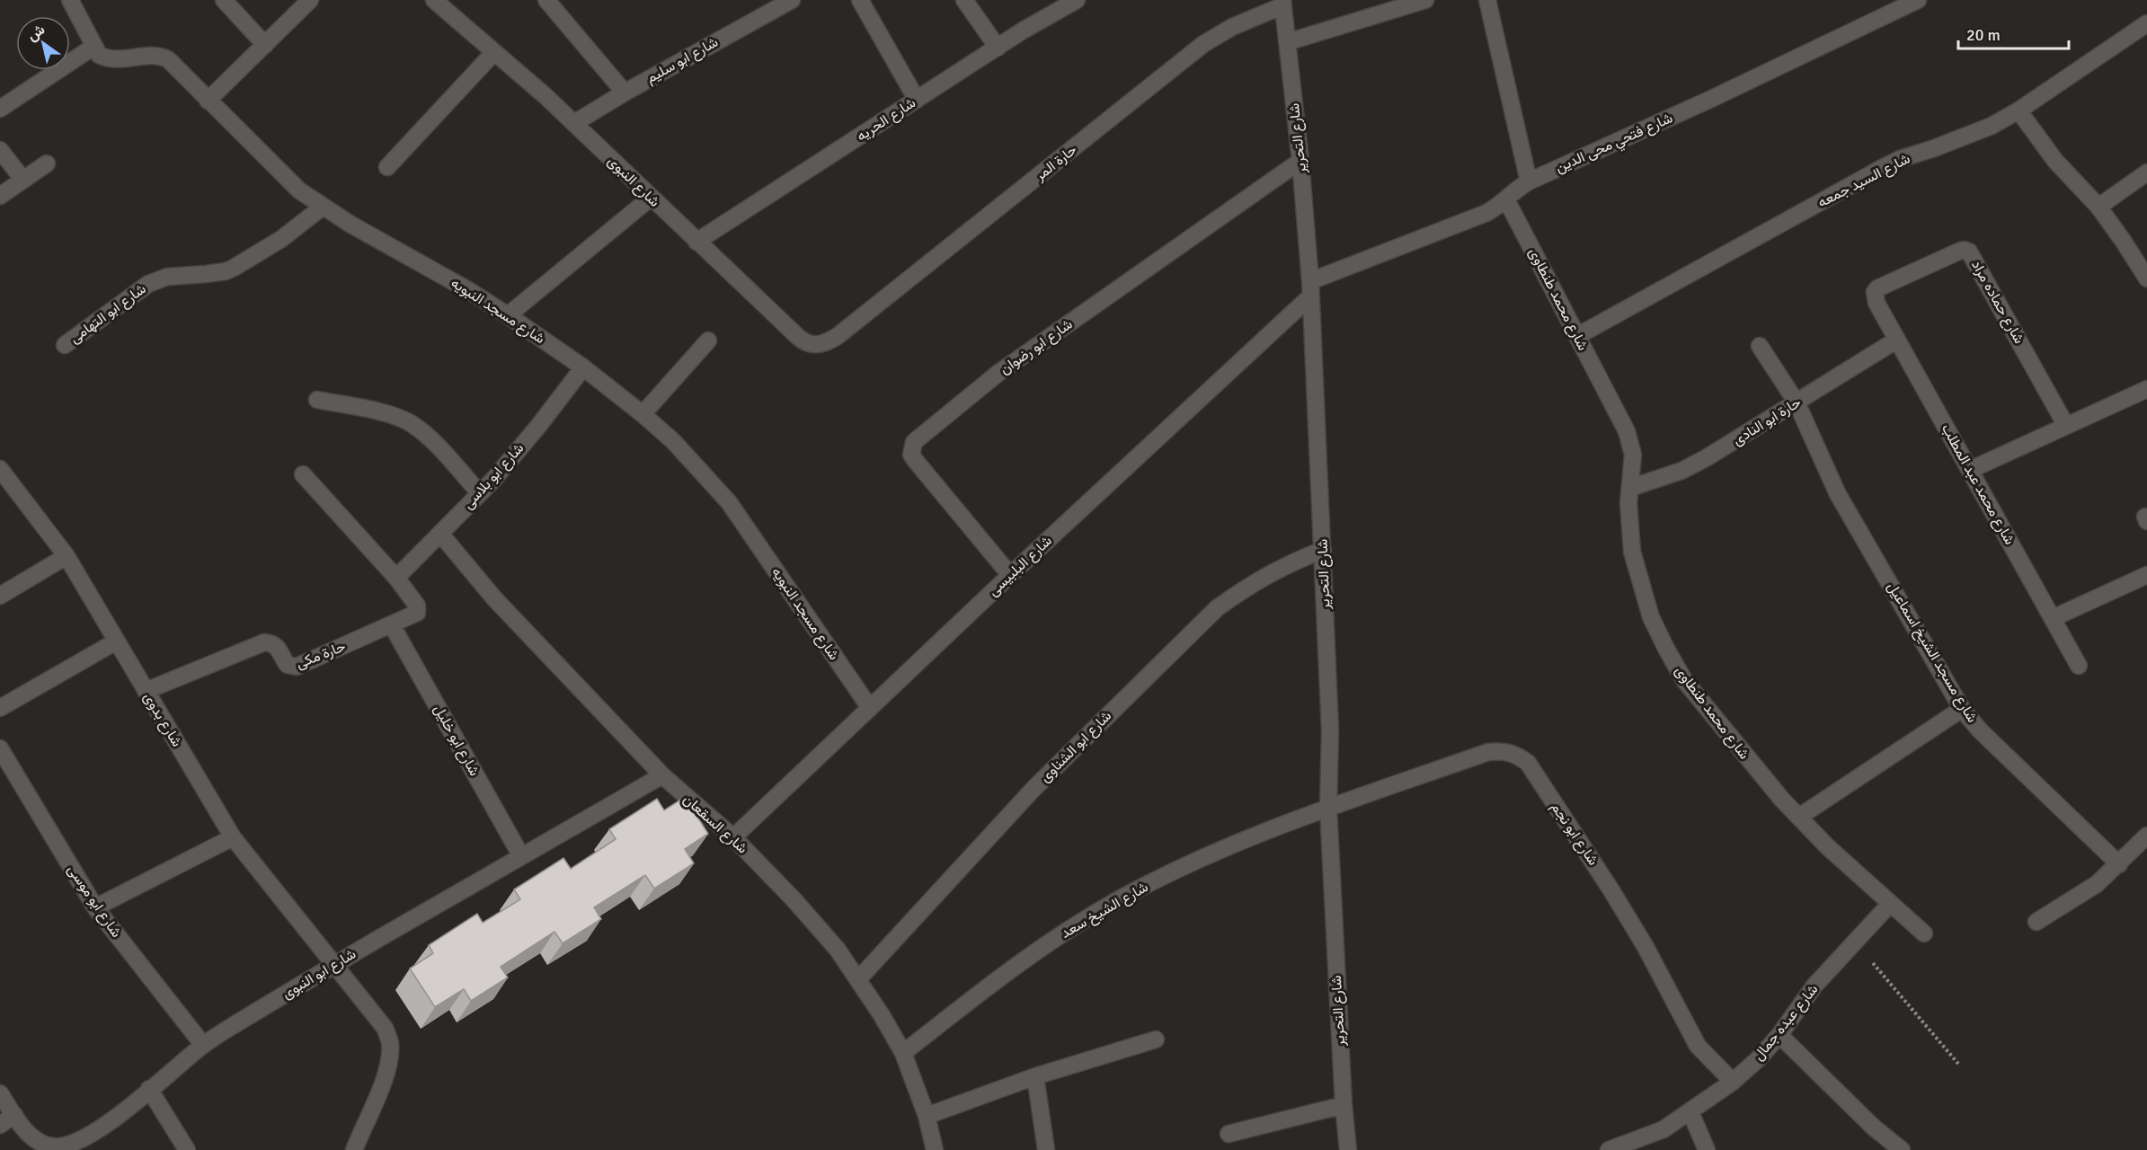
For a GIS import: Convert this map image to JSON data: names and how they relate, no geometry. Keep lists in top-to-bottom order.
{
  "streets": {
    "street": [
      "شارع ابو سليم",
      "شارع الحريه",
      "شارع التحرير",
      "شارع فتحي محى الدين",
      "حارة المر",
      "شارع السيد جمعه",
      "شارع النبوى",
      "شارع محمد طنطاوى",
      "شارع حماده مراد",
      "شارع مسجد النبويه",
      "شارع ابو التهامى",
      "شارع ابو رضوان",
      "حارة ابو النادى",
      "شارع ابو بلاسى",
      "شارع محمد عبد المطلب",
      "شارع البلبيسى",
      "شارع مسجد الشيخ اسماعيل",
      "حارة مكى",
      "شارع بدوى",
      "شارع ابو خليل",
      "شارع ابو الشناوى",
      "شارع السقعان",
      "شارع ابو نجم",
      "شارع ابو موسى",
      "شارع الشيخ سعد",
      "شارع ابو النبوى",
      "شارع عبده جمال"
    ]
  },
  "crossings": [
    ["شارع ابو سليم", "شارع النبوى"],
    ["شارع الحريه", "شارع النبوى"],
    ["شارع التحرير", "شارع فتحي محى الدين"],
    ["شارع التحرير", "حارة المر"],
    ["شارع التحرير", "شارع ابو رضوان"],
    ["شارع التحرير", "شارع البلبيسى"],
    ["شارع التحرير", "شارع ابو الشناوى"],
    ["شارع التحرير", "شارع ابو نجم"],
    ["شارع التحرير", "شارع الشيخ سعد"],
    ["شارع فتحي محى الدين", "شارع محمد طنطاوى"],
    ["شارع فتحي محى الدين", "شارع البلبيسى"],
    ["حارة المر", "شارع النبوى"],
    ["شارع السيد جمعه", "شارع محمد طنطاوى"],
    ["شارع محمد طنطاوى", "حارة ابو النادى"],
    ["شارع محمد طنطاوى", "شارع عبده جمال"],
    ["شارع حماده مراد", "شارع محمد عبد المطلب"],
    ["شارع مسجد النبويه", "شارع ابو التهامى"],
    ["شارع مسجد النبويه", "شارع ابو بلاسى"],
    ["شارع مسجد النبويه", "شارع البلبيسى"],
    ["شارع ابو رضوان", "شارع البلبيسى"],
    ["حارة ابو النادى", "شارع محمد عبد المطلب"],
    ["حارة ابو النادى", "شارع مسجد الشيخ اسماعيل"],
    ["شارع ابو بلاسى", "حارة مكى"],
    ["شارع ابو بلاسى", "شارع السقعان"],
    ["شارع البلبيسى", "شارع السقعان"],
    ["حارة مكى", "شارع بدوى"],
    ["حارة مكى", "شارع ابو خليل"],
    ["شارع بدوى", "شارع ابو النبوى"],
    ["شارع ابو خليل", "شارع ابو النبوى"],
    ["شارع ابو الشناوى", "شارع السقعان"],
    ["شارع السقعان", "شارع الشيخ سعد"],
    ["شارع السقعان", "شارع ابو النبوى"],
    ["شارع ابو نجم", "شارع الشيخ سعد"],
    ["شارع ابو نجم", "شارع عبده جمال"],
    ["شارع ابو موسى", "شارع ابو النبوى"]
  ],
  "scale_bar": "20 m",
  "north": "top left"
}
